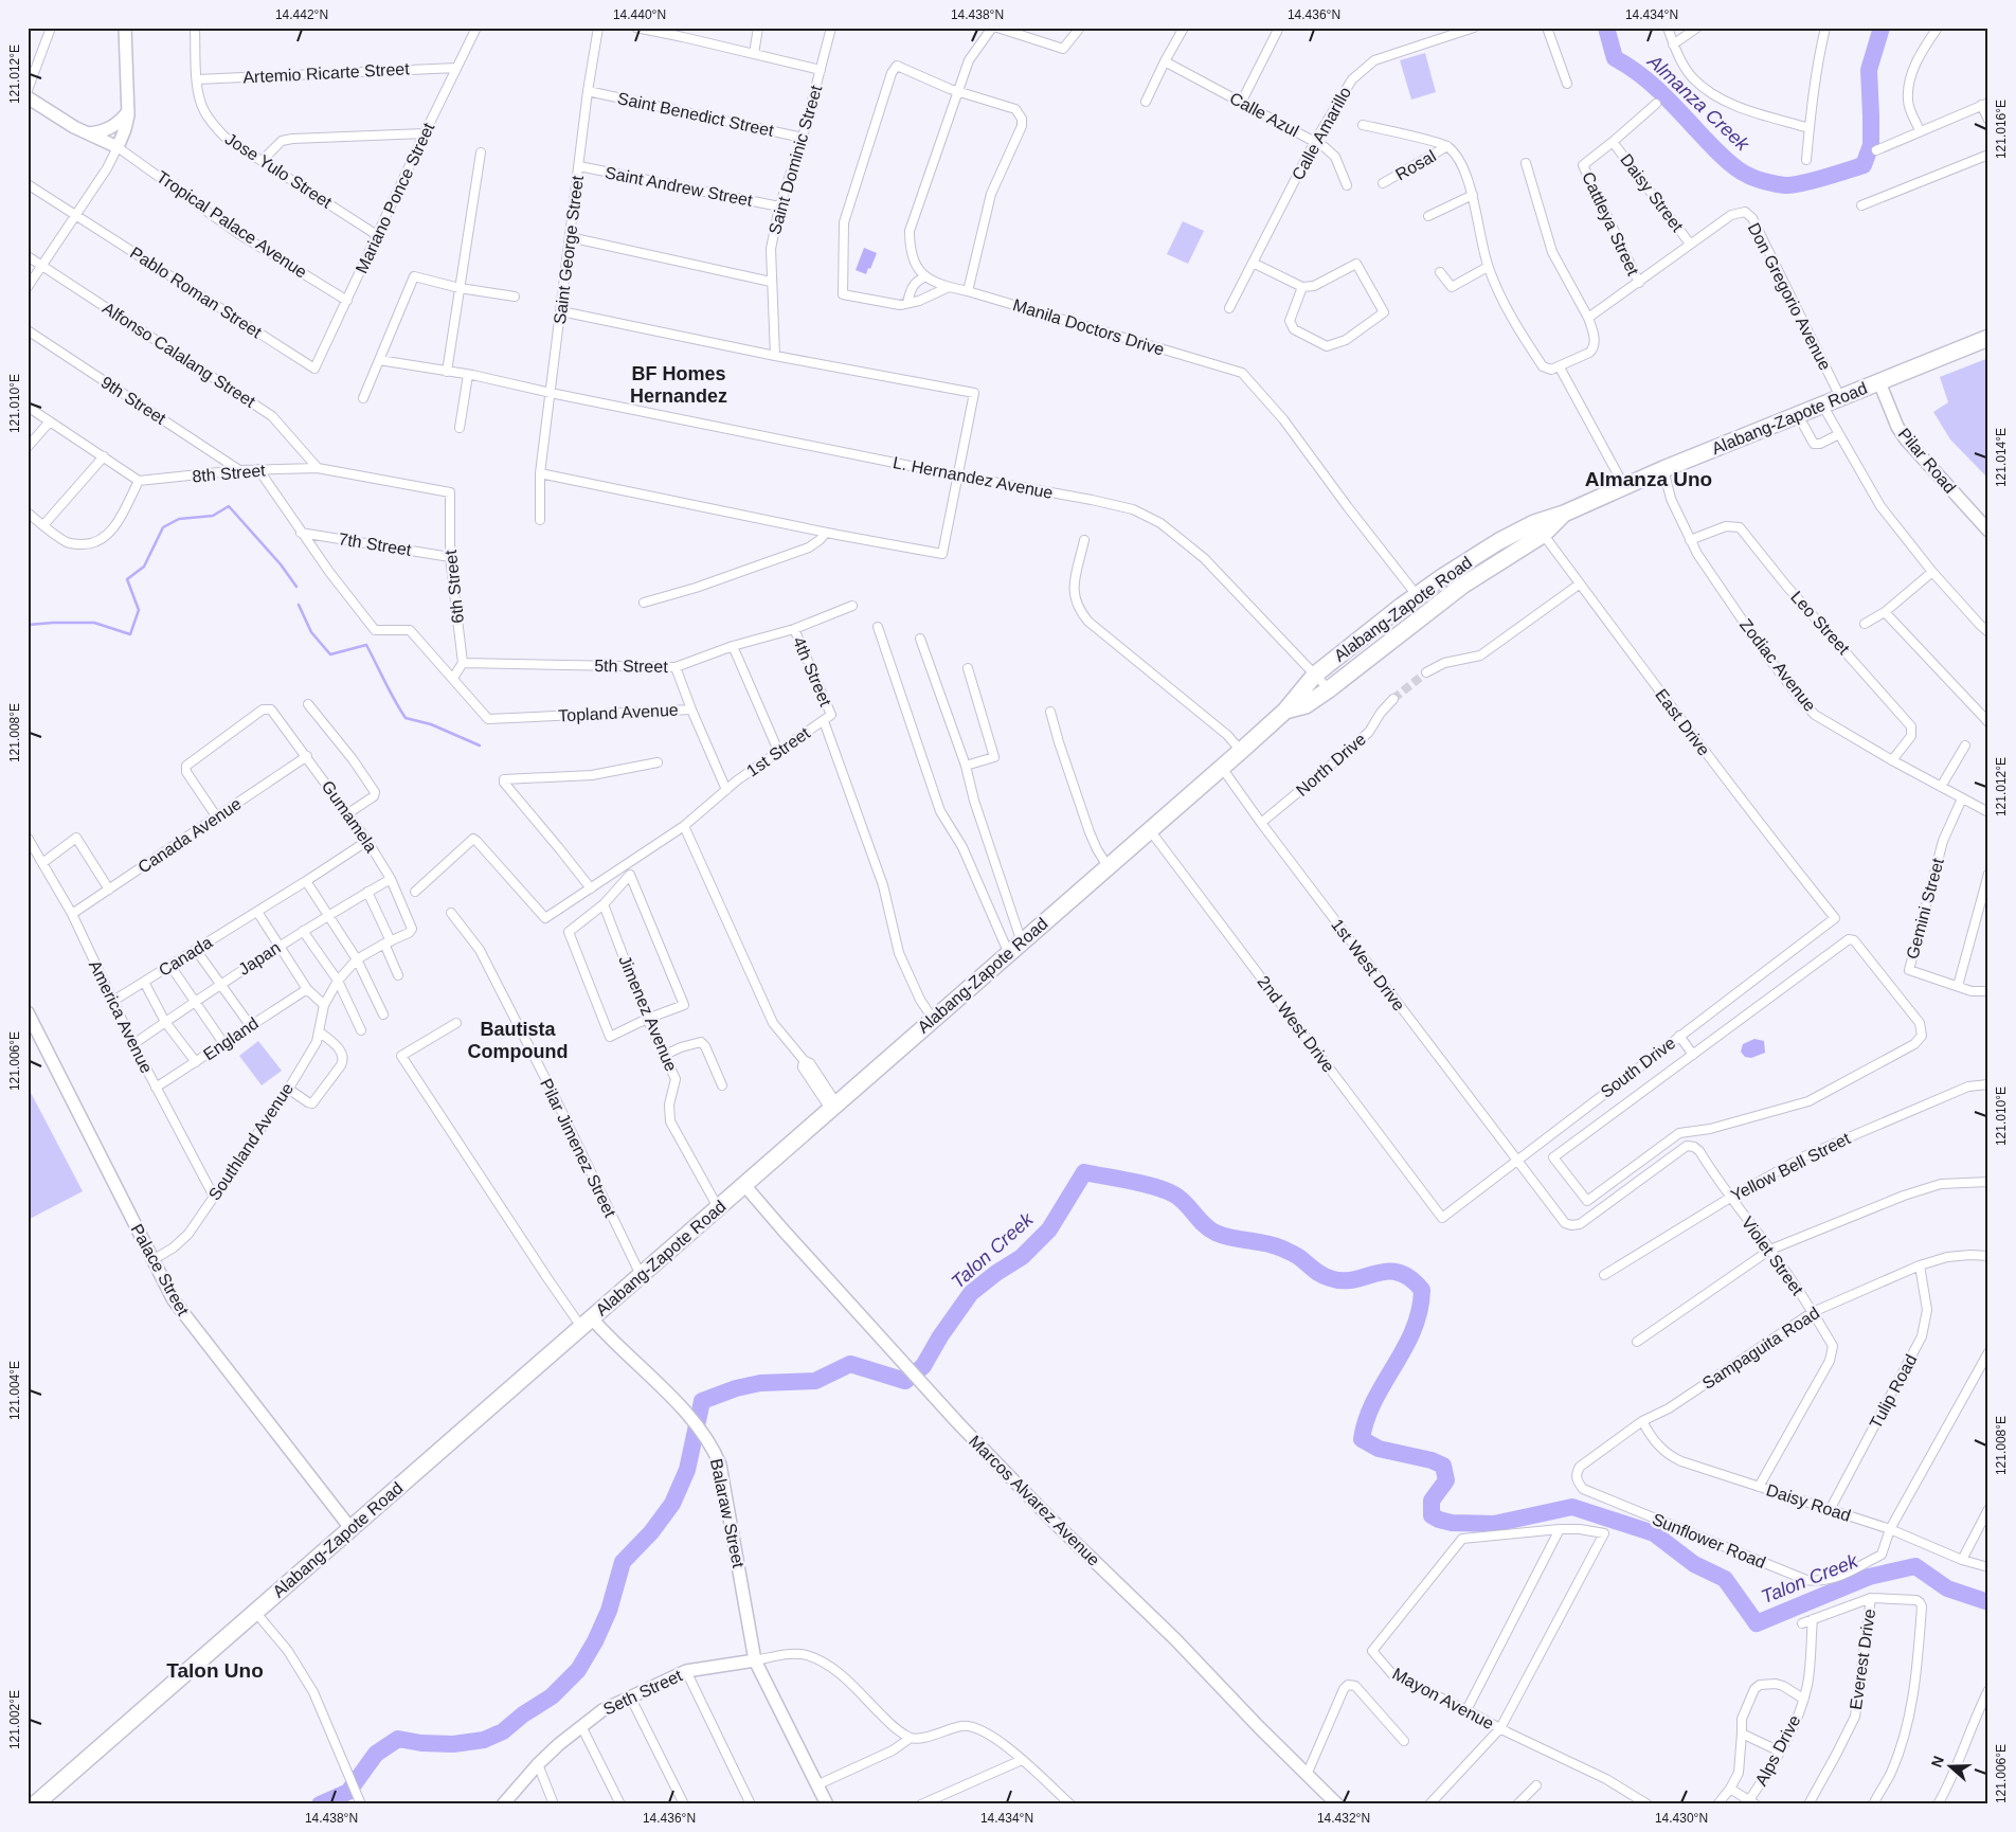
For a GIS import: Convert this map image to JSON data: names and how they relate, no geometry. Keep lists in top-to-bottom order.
{
  "streets": {
    "highway": ["Alabang-Zapote Road"],
    "street": [
      "Artemio Ricarte Street",
      "Saint Benedict Street",
      "Calle Azul",
      "Calle Amarillo",
      "Saint Dominic Street",
      "Rosal",
      "Jose Yulo Street",
      "Saint Andrew Street",
      "Daisy Street",
      "Mariano Ponce Street",
      "Cattleya Street",
      "Tropical Palace Avenue",
      "Saint George Street",
      "Pablo Roman Street",
      "Don Gregorio Avenue",
      "Manila Doctors Drive",
      "Alfonso Calalang Street",
      "9th Street",
      "Pilar Road",
      "8th Street",
      "L. Hernandez Avenue",
      "7th Street",
      "6th Street",
      "Leo Street",
      "Zodiac Avenue",
      "5th Street",
      "4th Street",
      "Topland Avenue",
      "East Drive",
      "1st Street",
      "North Drive",
      "Gumamela",
      "Canada Avenue",
      "Gemini Street",
      "Canada",
      "Japan",
      "1st West Drive",
      "Jimenez Avenue",
      "America Avenue",
      "2nd West Drive",
      "England",
      "South Drive",
      "Southland Avenue",
      "Pilar Jimenez Street",
      "Yellow Bell Street",
      "Violet Street",
      "Palace Street",
      "Sampaguita Road",
      "Tulip Road",
      "Marcos Alvarez Avenue",
      "Daisy Road",
      "Balaraw Street",
      "Sunflower Road",
      "Everest Drive",
      "Seth Street",
      "Mayon Avenue",
      "Alps Drive"
    ]
  },
  "crossings": [
    ["Artemio Ricarte Street", "Jose Yulo Street"],
    ["Artemio Ricarte Street", "Mariano Ponce Street"],
    ["Saint Benedict Street", "Saint Dominic Street"],
    ["Saint Benedict Street", "Saint George Street"],
    ["Calle Azul", "Calle Amarillo"],
    ["Saint Dominic Street", "Saint Andrew Street"],
    ["Jose Yulo Street", "Mariano Ponce Street"],
    ["Saint Andrew Street", "Saint George Street"],
    ["Daisy Street", "Cattleya Street"],
    ["Daisy Street", "Don Gregorio Avenue"],
    ["Mariano Ponce Street", "Tropical Palace Avenue"],
    ["Mariano Ponce Street", "Pablo Roman Street"],
    ["Cattleya Street", "Don Gregorio Avenue"],
    ["Saint George Street", "L. Hernandez Avenue"],
    ["Don Gregorio Avenue", "Alabang-Zapote Road"],
    ["Manila Doctors Drive", "Alabang-Zapote Road"],
    ["Alfonso Calalang Street", "8th Street"],
    ["9th Street", "8th Street"],
    ["Alabang-Zapote Road", "Pilar Road"],
    ["Alabang-Zapote Road", "L. Hernandez Avenue"],
    ["Alabang-Zapote Road", "Zodiac Avenue"],
    ["Alabang-Zapote Road", "East Drive"],
    ["Alabang-Zapote Road", "1st West Drive"],
    ["Alabang-Zapote Road", "Jimenez Avenue"],
    ["Alabang-Zapote Road", "2nd West Drive"],
    ["Alabang-Zapote Road", "Pilar Jimenez Street"],
    ["Alabang-Zapote Road", "Palace Street"],
    ["Alabang-Zapote Road", "Marcos Alvarez Avenue"],
    ["Alabang-Zapote Road", "Balaraw Street"],
    ["8th Street", "6th Street"],
    ["8th Street", "Topland Avenue"],
    ["7th Street", "6th Street"],
    ["7th Street", "Topland Avenue"],
    ["6th Street", "5th Street"],
    ["Leo Street", "Zodiac Avenue"],
    ["Zodiac Avenue", "Gemini Street"],
    ["5th Street", "4th Street"],
    ["4th Street", "1st Street"],
    ["Topland Avenue", "1st Street"],
    ["East Drive", "South Drive"],
    ["North Drive", "1st West Drive"],
    ["Gumamela", "Canada Avenue"],
    ["Gumamela", "Canada"],
    ["Gumamela", "Japan"],
    ["Gumamela", "Southland Avenue"],
    ["Canada Avenue", "America Avenue"],
    ["Canada", "America Avenue"],
    ["Japan", "America Avenue"],
    ["1st West Drive", "South Drive"],
    ["1st West Drive", "Violet Street"],
    ["America Avenue", "England"],
    ["America Avenue", "Southland Avenue"],
    ["2nd West Drive", "South Drive"],
    ["Southland Avenue", "Palace Street"],
    ["Yellow Bell Street", "Violet Street"],
    ["Violet Street", "Sampaguita Road"],
    ["Violet Street", "Daisy Road"],
    ["Sampaguita Road", "Tulip Road"],
    ["Sampaguita Road", "Daisy Road"],
    ["Sampaguita Road", "Sunflower Road"],
    ["Tulip Road", "Daisy Road"],
    ["Daisy Road", "Sunflower Road"],
    ["Balaraw Street", "Seth Street"]
  ],
  "districts": [
    "BF Homes Hernandez",
    "Almanza Uno",
    "Bautista Compound",
    "Talon Uno"
  ],
  "water": ["Almanza Creek", "Talon Creek"],
  "north": "left",
  "coordinates": [
    "14.442°N",
    "14.440°N",
    "14.438°N",
    "14.436°N",
    "14.434°N",
    "121.012°E",
    "121.016°E",
    "121.010°E",
    "121.014°E",
    "121.008°E",
    "121.006°E",
    "121.004°E",
    "121.002°E",
    "14.432°N",
    "14.430°N"
  ]
}
